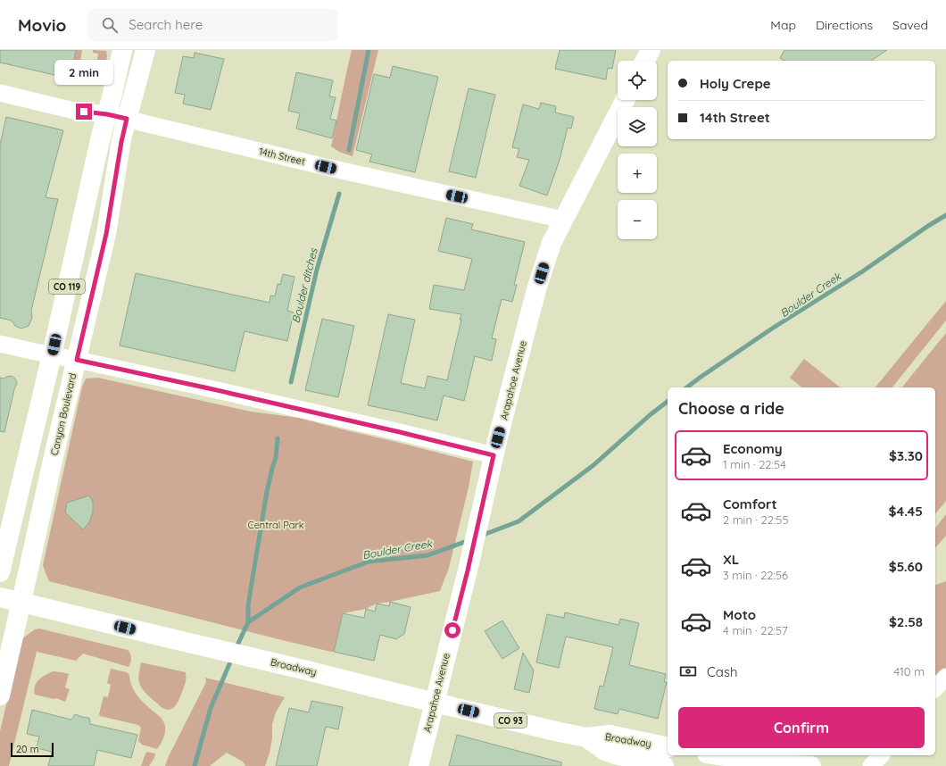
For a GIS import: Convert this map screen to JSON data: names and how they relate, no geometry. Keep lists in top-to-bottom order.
{
  "streets": {
    "main road": [
      "CO 119",
      "Arapahoe Avenue",
      "Canyon Boulevard",
      "Broadway",
      "CO 93"
    ],
    "street": ["14th Street"]
  },
  "crossings": [
    ["14th Street", "CO 119"],
    ["14th Street", "Arapahoe Avenue"],
    ["14th Street", "Canyon Boulevard"],
    ["Arapahoe Avenue", "Broadway"],
    ["Canyon Boulevard", "Broadway"]
  ],
  "water": ["Boulder ditches", "Boulder Creek"],
  "parks": ["Central Park"],
  "scale_bar": "20 m",
  "page": {
    "header": "Movio",
    "search": "Search here",
    "nav": ["Map", "Directions", "Saved"],
    "bubble": "2 min",
    "map_buttons": ["+", "−"],
    "banner": ["Holy Crepe", "14th Street"],
    "heading": "Choose a ride",
    "list": [
      {
        "name": "Economy",
        "note": "1 min · 22:54",
        "value": "$3.30"
      },
      {
        "name": "Comfort",
        "note": "2 min · 22:55",
        "value": "$4.45"
      },
      {
        "name": "XL",
        "note": "3 min · 22:56",
        "value": "$5.60"
      },
      {
        "name": "Moto",
        "note": "4 min · 22:57",
        "value": "$2.58"
      }
    ],
    "pay": ["Cash", "410 m"],
    "buttons": "Confirm",
    "scale": "20 m"
  }
}
